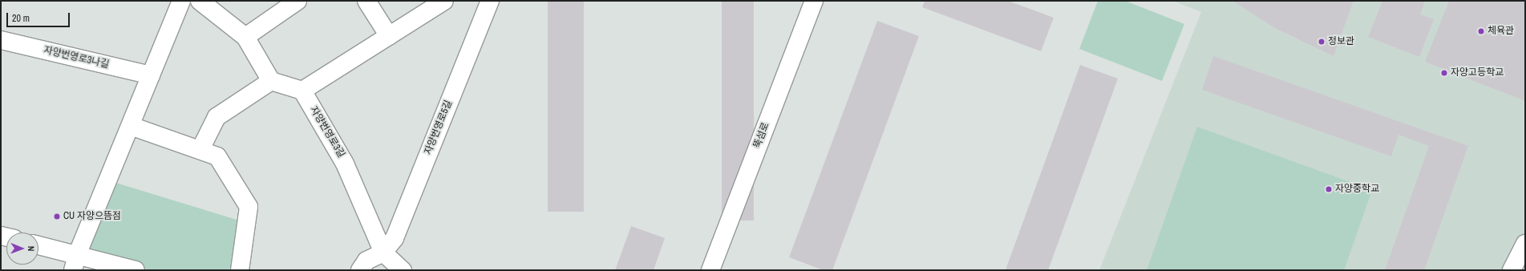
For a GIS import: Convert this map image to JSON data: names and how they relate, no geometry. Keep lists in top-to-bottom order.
{
  "streets": {
    "street": [
      "자양번영로3나길",
      "자양번영로5길",
      "자양번영로3길",
      "뚝섬로"
    ]
  },
  "crossings": [
    ["자양번영로5길", "자양번영로3길"]
  ],
  "places": [
    "체육관",
    "정보관",
    "자양고등학교",
    "자양중학교",
    "CU 자양으뜸점"
  ],
  "scale_bar": "20 m",
  "north": "right"
}
